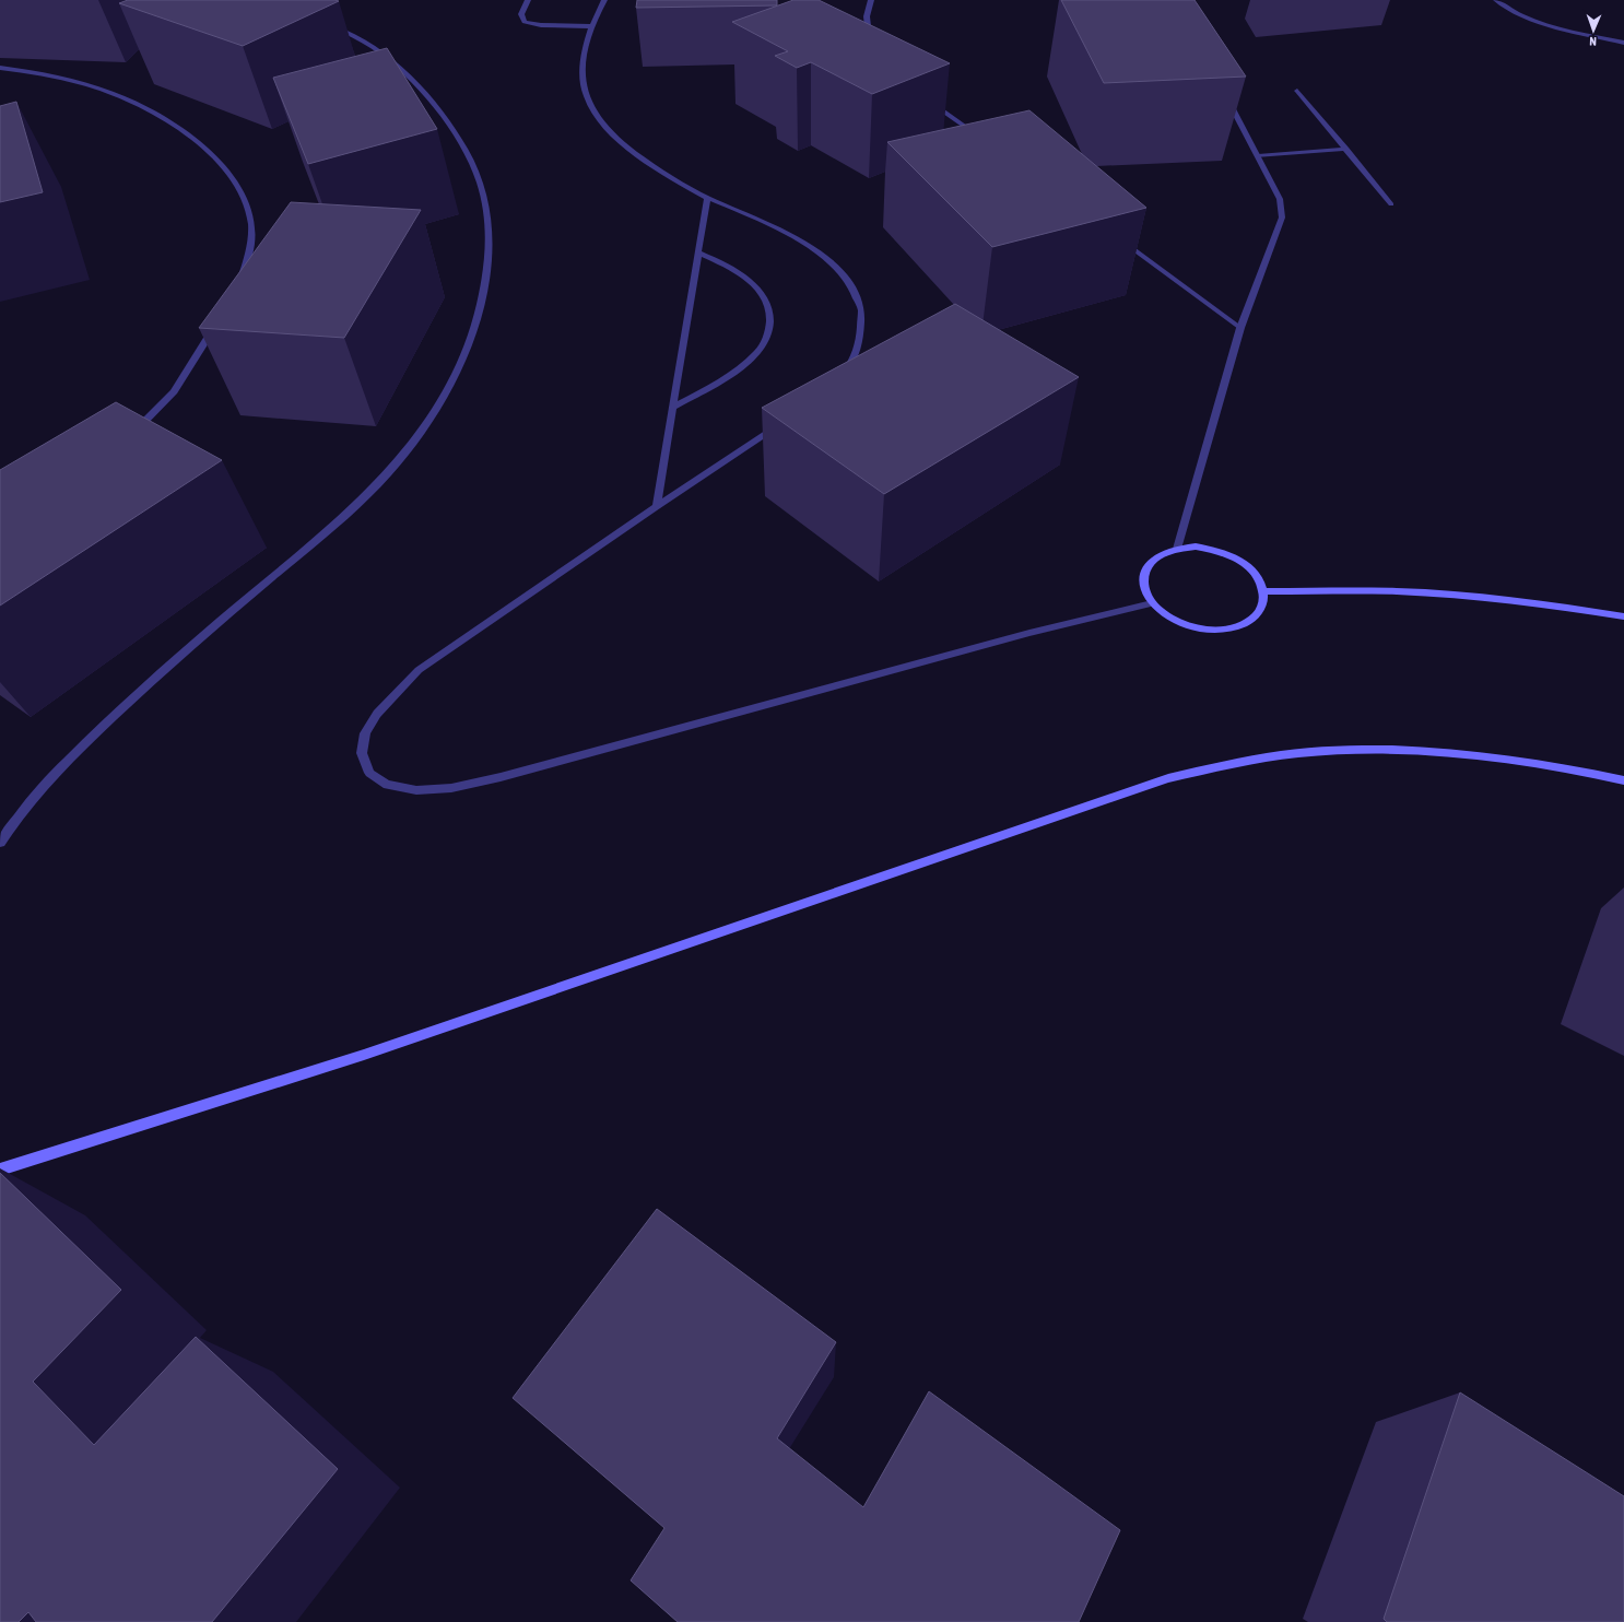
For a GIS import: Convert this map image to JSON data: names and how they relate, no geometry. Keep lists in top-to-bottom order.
{
  "north": "bottom"
}
